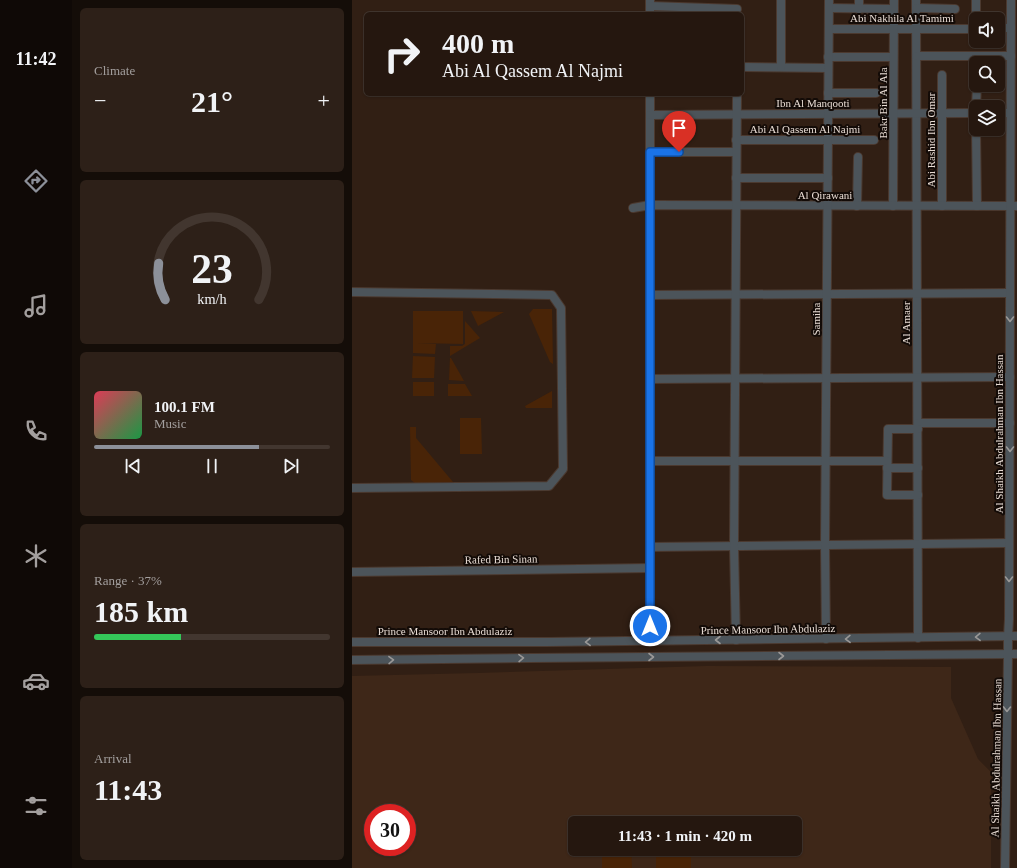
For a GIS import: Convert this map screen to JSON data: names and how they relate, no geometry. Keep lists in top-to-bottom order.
{
  "streets": {
    "street": [
      "Abi Nakhila Al Tamimi",
      "Ibn Al Manqooti",
      "Bakr Bin Al Ala",
      "Abi Al Qassem Al Najmi",
      "Abi Rashid Ibn Omar",
      "Al Qirawani",
      "Samiha",
      "Al Amaer",
      "Al Shaikh Abdulrahman Ibn Hassan",
      "Rafed Bin Sinan",
      "Prince Mansoor Ibn Abdulaziz"
    ]
  },
  "crossings": [
    ["Abi Nakhila Al Tamimi", "Bakr Bin Al Ala"],
    ["Abi Nakhila Al Tamimi", "Samiha"],
    ["Abi Nakhila Al Tamimi", "Al Amaer"],
    ["Ibn Al Manqooti", "Bakr Bin Al Ala"],
    ["Ibn Al Manqooti", "Abi Rashid Ibn Omar"],
    ["Ibn Al Manqooti", "Samiha"],
    ["Ibn Al Manqooti", "Al Amaer"],
    ["Bakr Bin Al Ala", "Al Qirawani"],
    ["Abi Al Qassem Al Najmi", "Samiha"],
    ["Abi Rashid Ibn Omar", "Al Qirawani"],
    ["Al Qirawani", "Samiha"],
    ["Al Qirawani", "Al Amaer"],
    ["Al Qirawani", "Al Shaikh Abdulrahman Ibn Hassan"],
    ["Samiha", "Prince Mansoor Ibn Abdulaziz"],
    ["Al Amaer", "Prince Mansoor Ibn Abdulaziz"],
    ["Al Shaikh Abdulrahman Ibn Hassan", "Prince Mansoor Ibn Abdulaziz"]
  ],
  "one_way": ["Al Shaikh Abdulrahman Ibn Hassan"],
  "page": {
    "tabs": "11:42",
    "tile": [
      "Climate",
      ["Range · 37%", "185 km"],
      ["Arrival", "11:43"]
    ],
    "turn": ["400 m", "Abi Al Qassem Al Najmi"],
    "heat": ["−", "21°", "+"],
    "song": ["100.1 FM", "Music"],
    "limit": "30",
    "trip": "11:43 · 1 min · 420 m",
    "gauge": ["23", "km/h"]
  }
}
